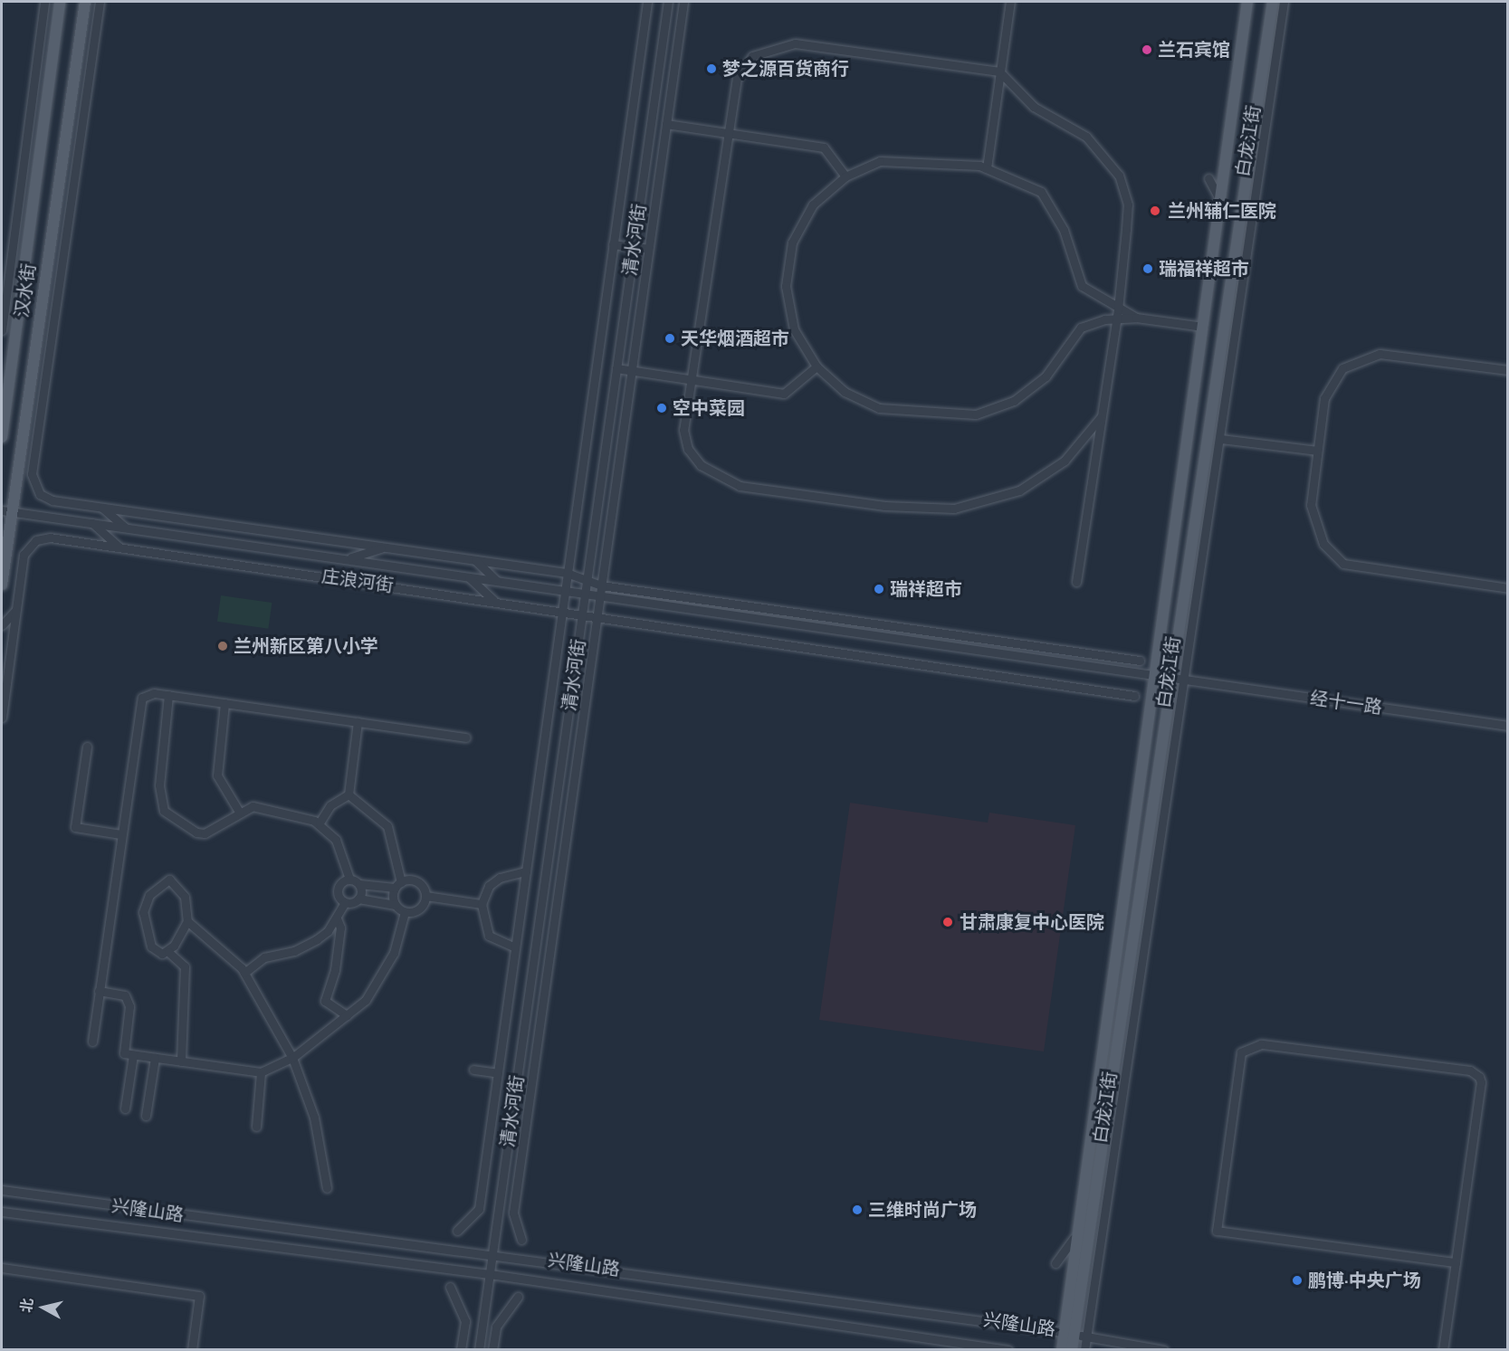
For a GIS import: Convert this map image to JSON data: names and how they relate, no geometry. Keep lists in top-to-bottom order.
{
  "streets": {
    "main road": ["白龙江街", "汉水街"],
    "street": [
      "清水河街",
      "庄浪河街",
      "经十一路",
      "兴隆山路"
    ]
  },
  "crossings": [
    ["白龙江街", "经十一路"],
    ["白龙江街", "兴隆山路"],
    ["清水河街", "庄浪河街"],
    ["清水河街", "经十一路"],
    ["清水河街", "兴隆山路"],
    ["汉水街", "经十一路"]
  ],
  "places": [
    "兰石宾馆",
    "梦之源百货商行",
    "兰州辅仁医院",
    "瑞福祥超市",
    "天华烟酒超市",
    "空中菜园",
    "瑞祥超市",
    "兰州新区第八小学",
    "甘肃康复中心医院",
    "三维时尚广场",
    "鹏博·中央广场"
  ],
  "north": "left"
}
